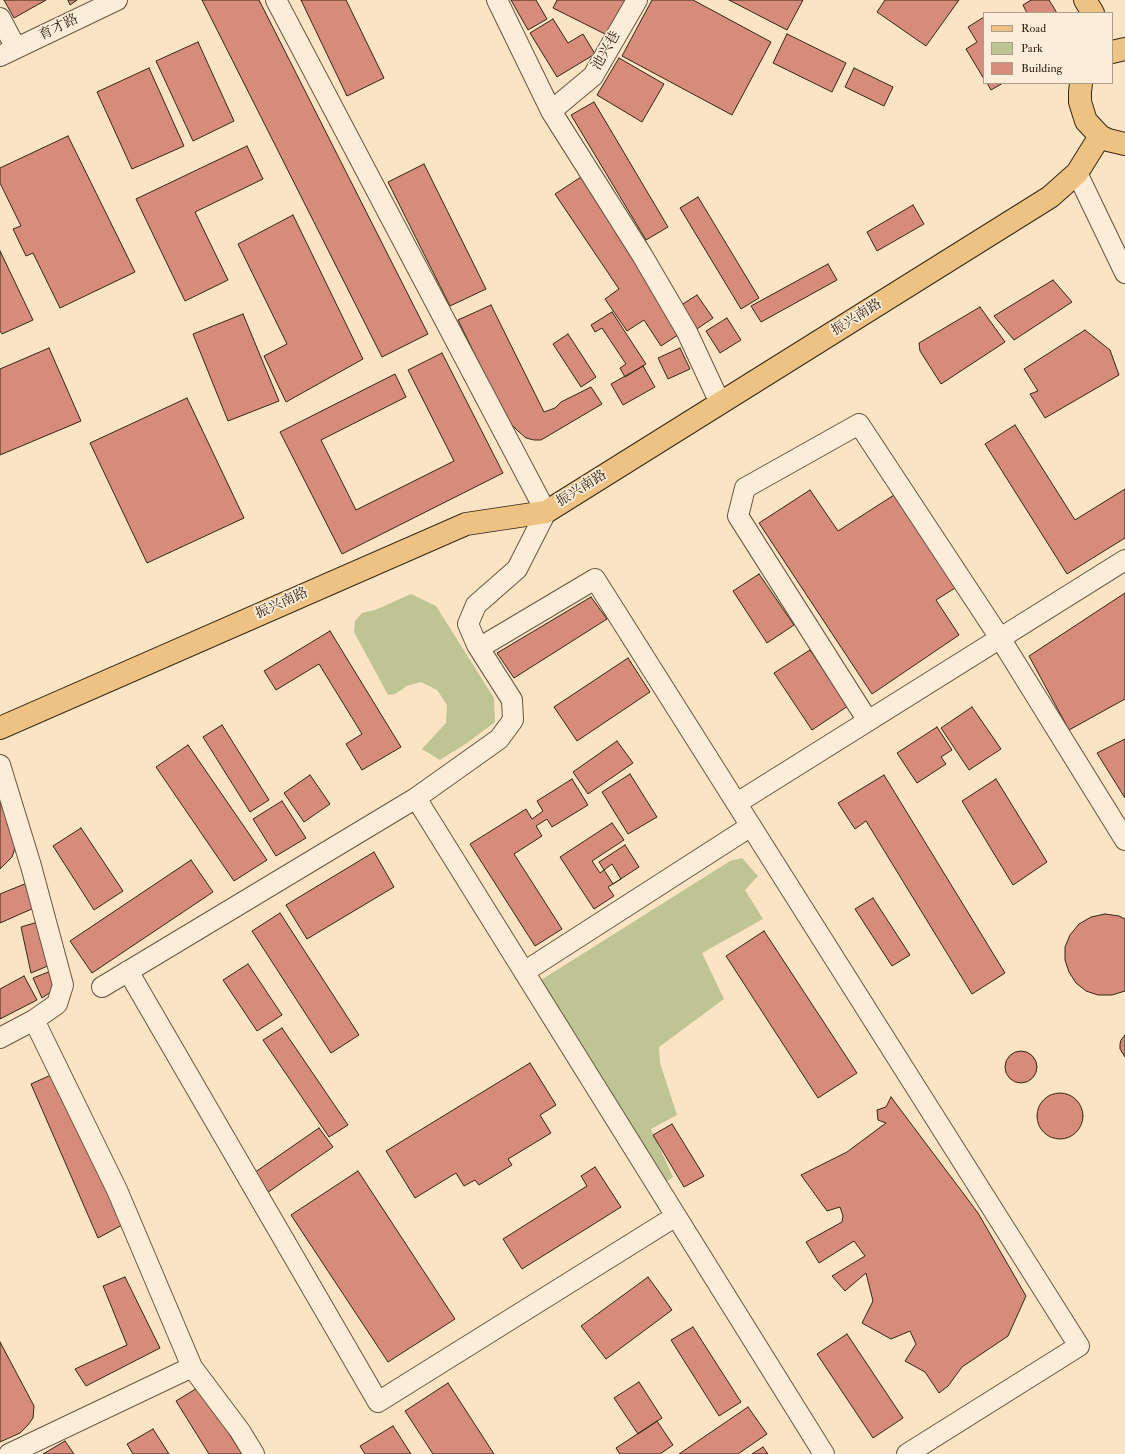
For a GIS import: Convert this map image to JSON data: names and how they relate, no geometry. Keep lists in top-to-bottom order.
{
  "streets": {
    "main road": ["振兴南路"],
    "street": ["育才路", "池兴巷"]
  },
  "legend": ["Road", "Park", "Building"]
}
